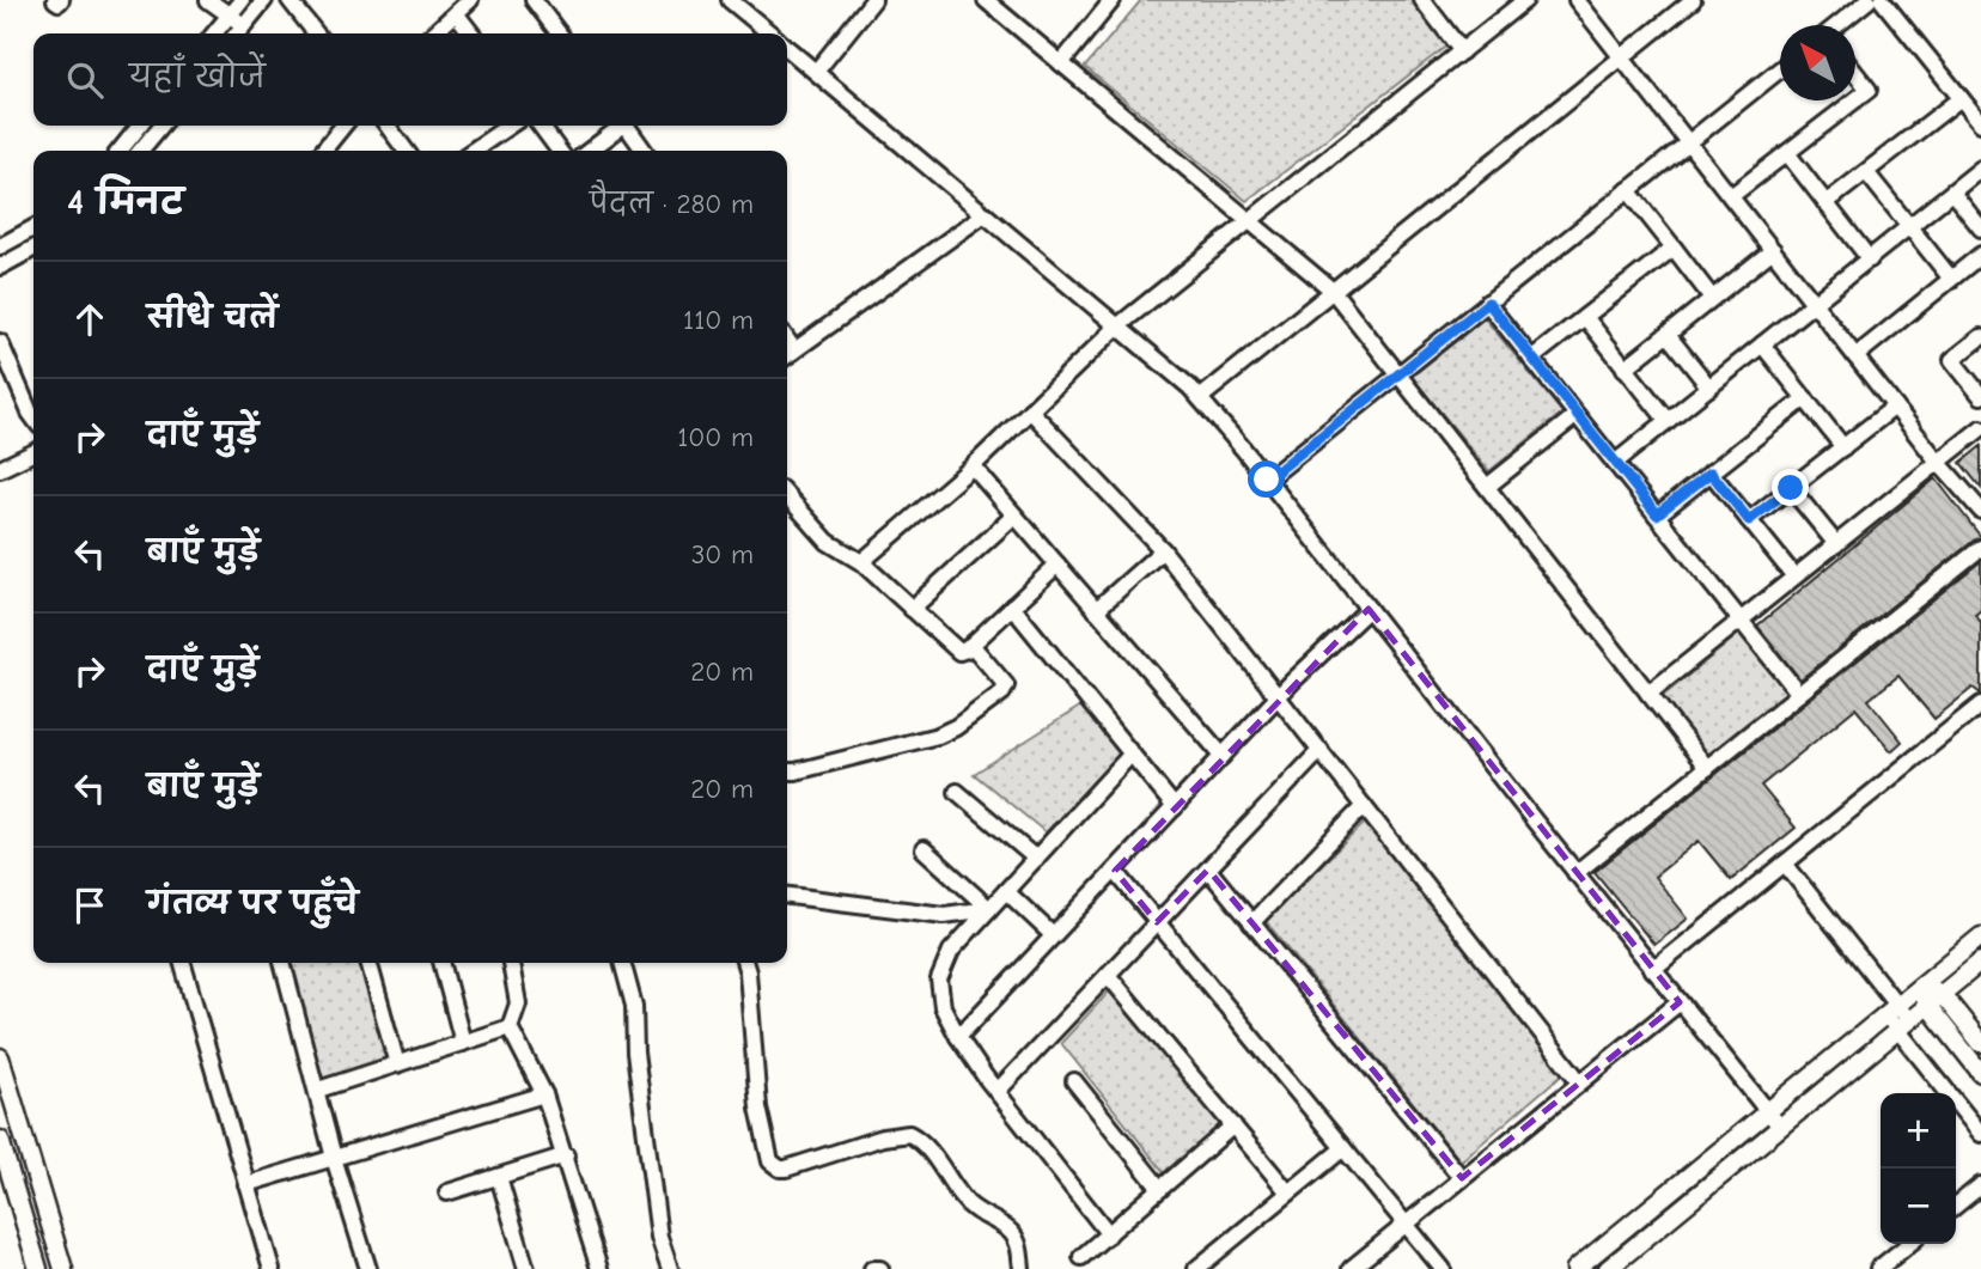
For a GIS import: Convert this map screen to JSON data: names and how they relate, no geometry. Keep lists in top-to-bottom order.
{
  "north": "top left",
  "page": {
    "search": "यहाँ खोजें",
    "heading": ["4 मिनट", "पैदल · 280 m"],
    "list": [
      ["सीधे चलें", "110 m"],
      ["दाएँ मुड़ें", "100 m"],
      ["बाएँ मुड़ें", "30 m"],
      ["दाएँ मुड़ें", "20 m"],
      ["बाएँ मुड़ें", "20 m"],
      "गंतव्य पर पहुँचे"
    ],
    "map_buttons": ["+", "−"]
  }
}
